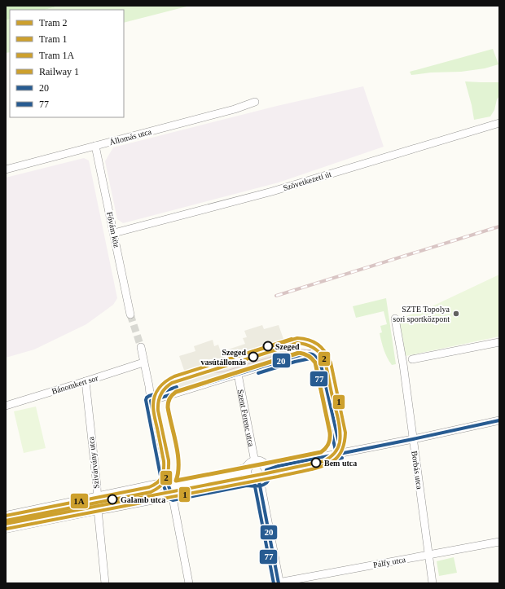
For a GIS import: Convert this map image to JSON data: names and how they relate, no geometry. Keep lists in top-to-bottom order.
{
  "streets": {
    "street": [
      "Állomás utca",
      "Szövetkezeti út",
      "Fővám köz",
      "Bánomkert sor",
      "Szent Ferenc utca",
      "Szivárvány utca",
      "Borbás utca",
      "Pálfy utca"
    ]
  },
  "crossings": [
    ["Állomás utca", "Fővám köz"],
    ["Szövetkezeti út", "Fővám köz"],
    ["Bánomkert sor", "Szivárvány utca"],
    ["Borbás utca", "Pálfy utca"]
  ],
  "places": [
    "SZTE Topolya sori sportközpont",
    "Szeged",
    "Szeged vasútállomás",
    "Bem utca",
    "Galamb utca"
  ],
  "lines": [
    "tram line 1",
    "tram line 1A",
    "tram line 2",
    "rail line 1",
    "transit line 20",
    "transit line 77"
  ],
  "legend": [
    "Tram 2",
    "Tram 1",
    "Tram 1A",
    "Railway 1",
    "20",
    "77"
  ]
}
